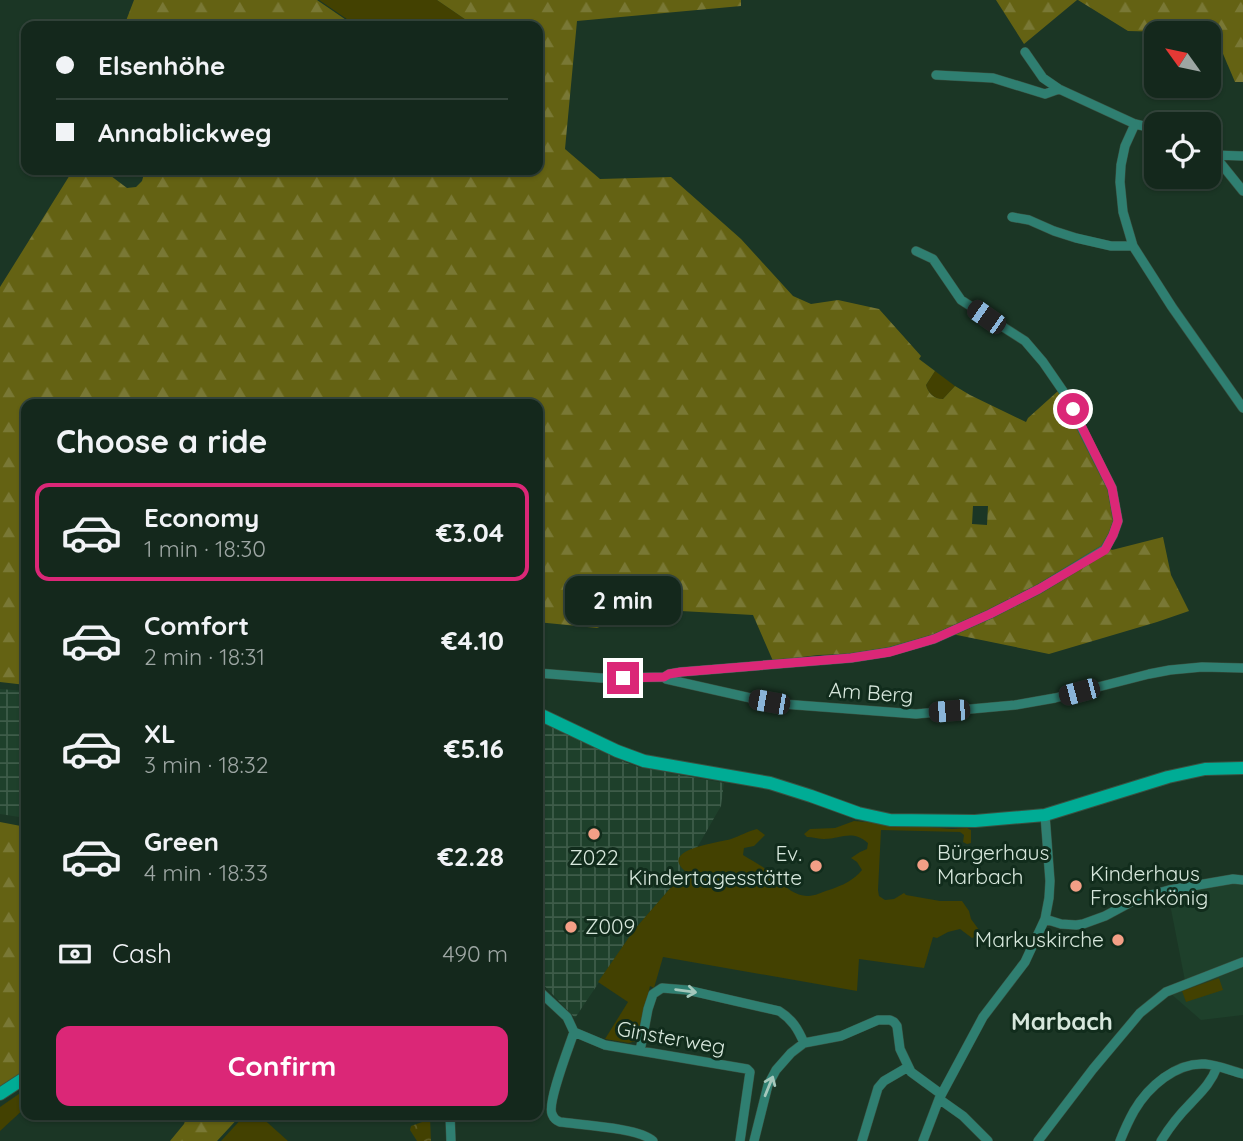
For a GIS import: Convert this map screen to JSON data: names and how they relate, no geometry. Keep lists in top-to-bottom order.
{
  "streets": {
    "street": ["Am Berg", "Ginsterweg"]
  },
  "districts": ["Marbach"],
  "places": [
    "Z022",
    "Bürgerhaus Marbach",
    "Ev. Kindertagesstätte",
    "Kinderhaus Froschkönig",
    "Z009",
    "Markuskirche"
  ],
  "north": "top left",
  "page": {
    "banner": ["Elsenhöhe", "Annablickweg"],
    "heading": "Choose a ride",
    "list": [
      {
        "name": "Economy",
        "note": "1 min · 18:30",
        "value": "€3.04"
      },
      {
        "name": "Comfort",
        "note": "2 min · 18:31",
        "value": "€4.10"
      },
      {
        "name": "XL",
        "note": "3 min · 18:32",
        "value": "€5.16"
      },
      {
        "name": "Green",
        "note": "4 min · 18:33",
        "value": "€2.28"
      }
    ],
    "bubble": "2 min",
    "pay": ["Cash", "490 m"],
    "buttons": "Confirm"
  }
}
